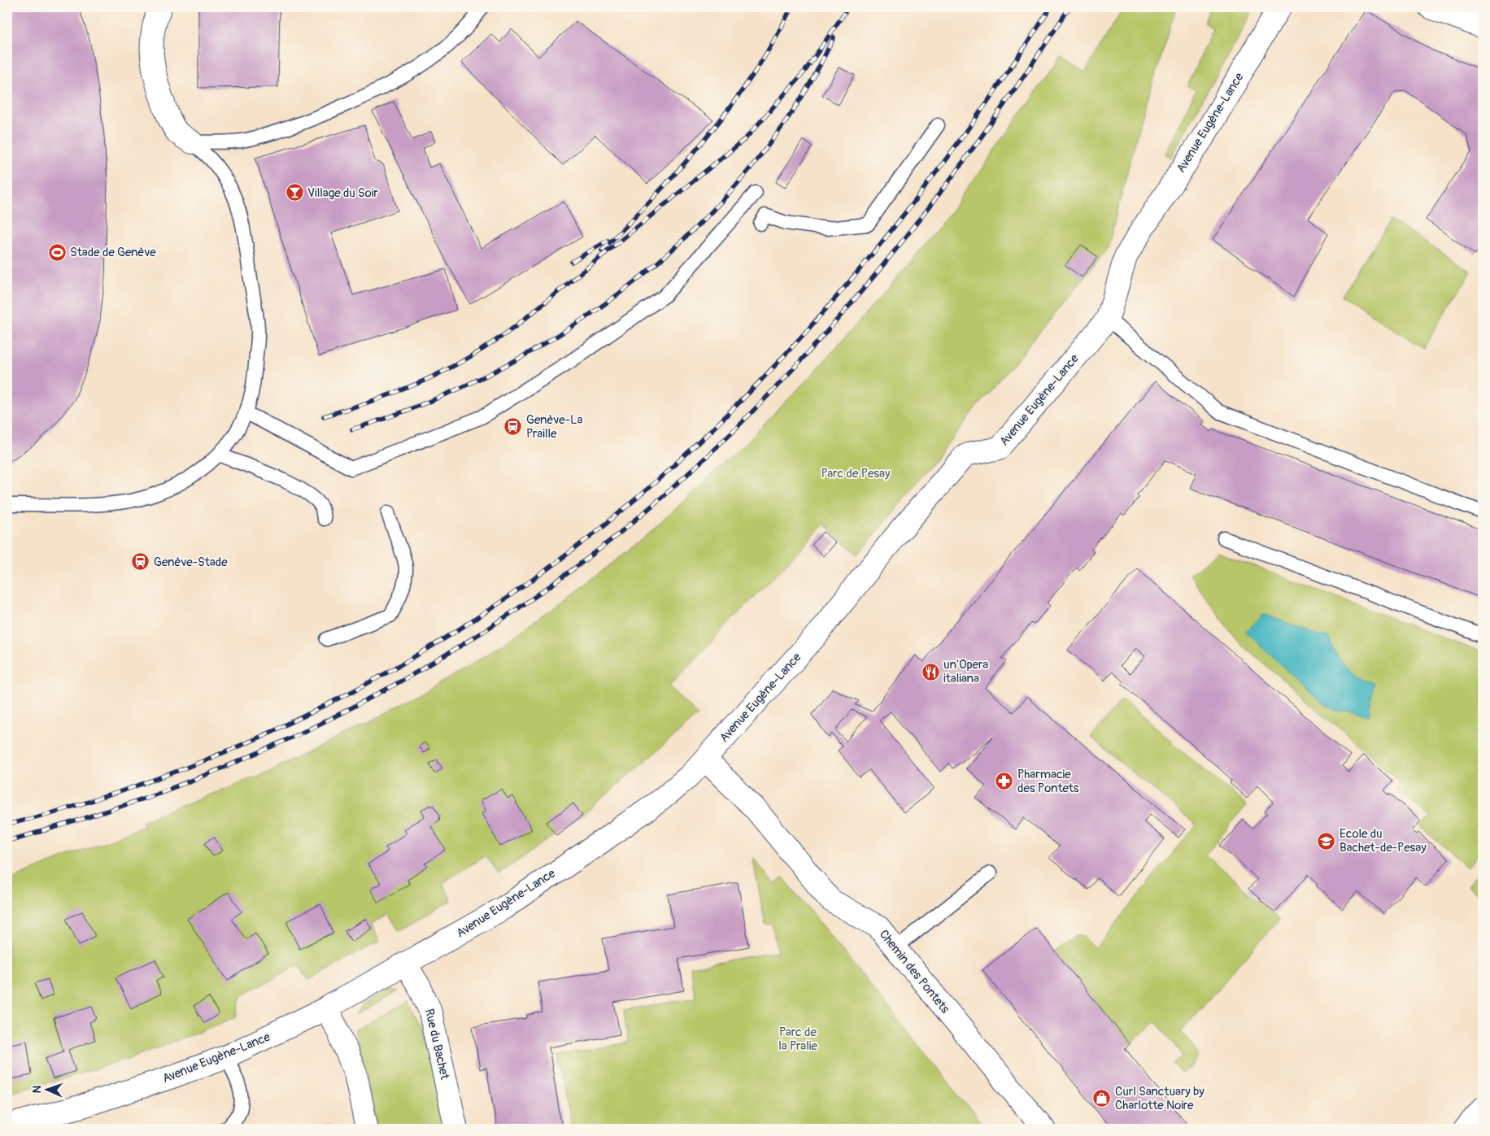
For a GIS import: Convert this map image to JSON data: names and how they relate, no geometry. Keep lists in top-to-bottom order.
{
  "streets": {
    "street": ["Avenue Eugène-Lance", "Chemin des Pontets", "Rue du Bachet"]
  },
  "crossings": [
    ["Avenue Eugène-Lance", "Chemin des Pontets"],
    ["Avenue Eugène-Lance", "Rue du Bachet"]
  ],
  "parks": ["Parc de Pesay", "Parc de la Pralie"],
  "places": {
    "bar": ["Village du Soir"],
    "sports": ["Stade de Genève"],
    "station": ["Genève-La Praille", "Genève-Stade"],
    "restaurant": ["un'Opera italiana"],
    "pharmacy": ["Pharmacie des Pontets"],
    "school or university": ["Ecole du Bachet-de-Pesay"],
    "shop": ["Curl Sanctuary by Charlotte Noire"]
  },
  "north": "left"
}
